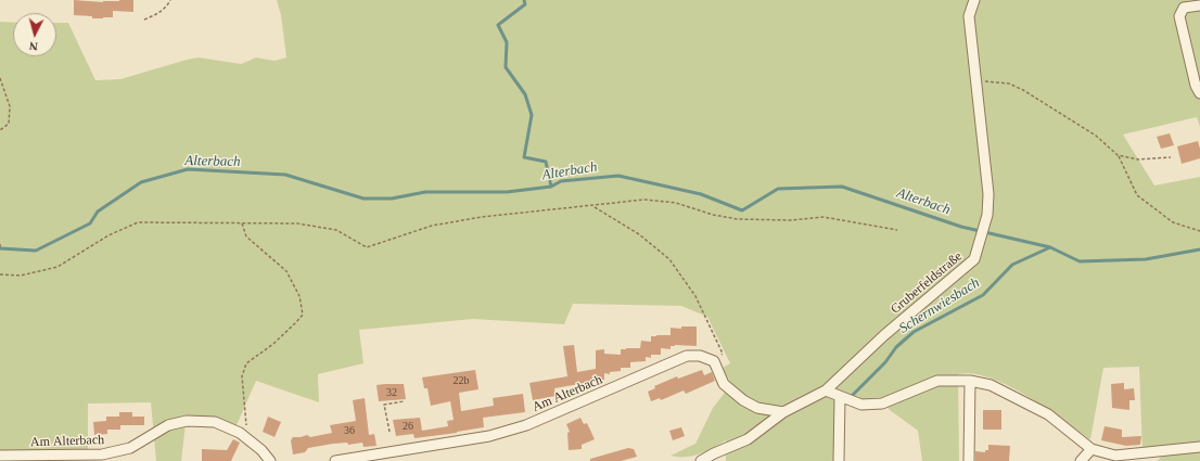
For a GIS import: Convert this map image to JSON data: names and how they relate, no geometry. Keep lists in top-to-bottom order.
{
  "streets": {
    "street": ["Gruberfeldstraße", "Am Alterbach"]
  },
  "water": ["Alterbach", "Schernwiesbach"],
  "house_numbers": [
    "22b",
    "32",
    "26",
    "36"
  ],
  "north": "bottom"
}
